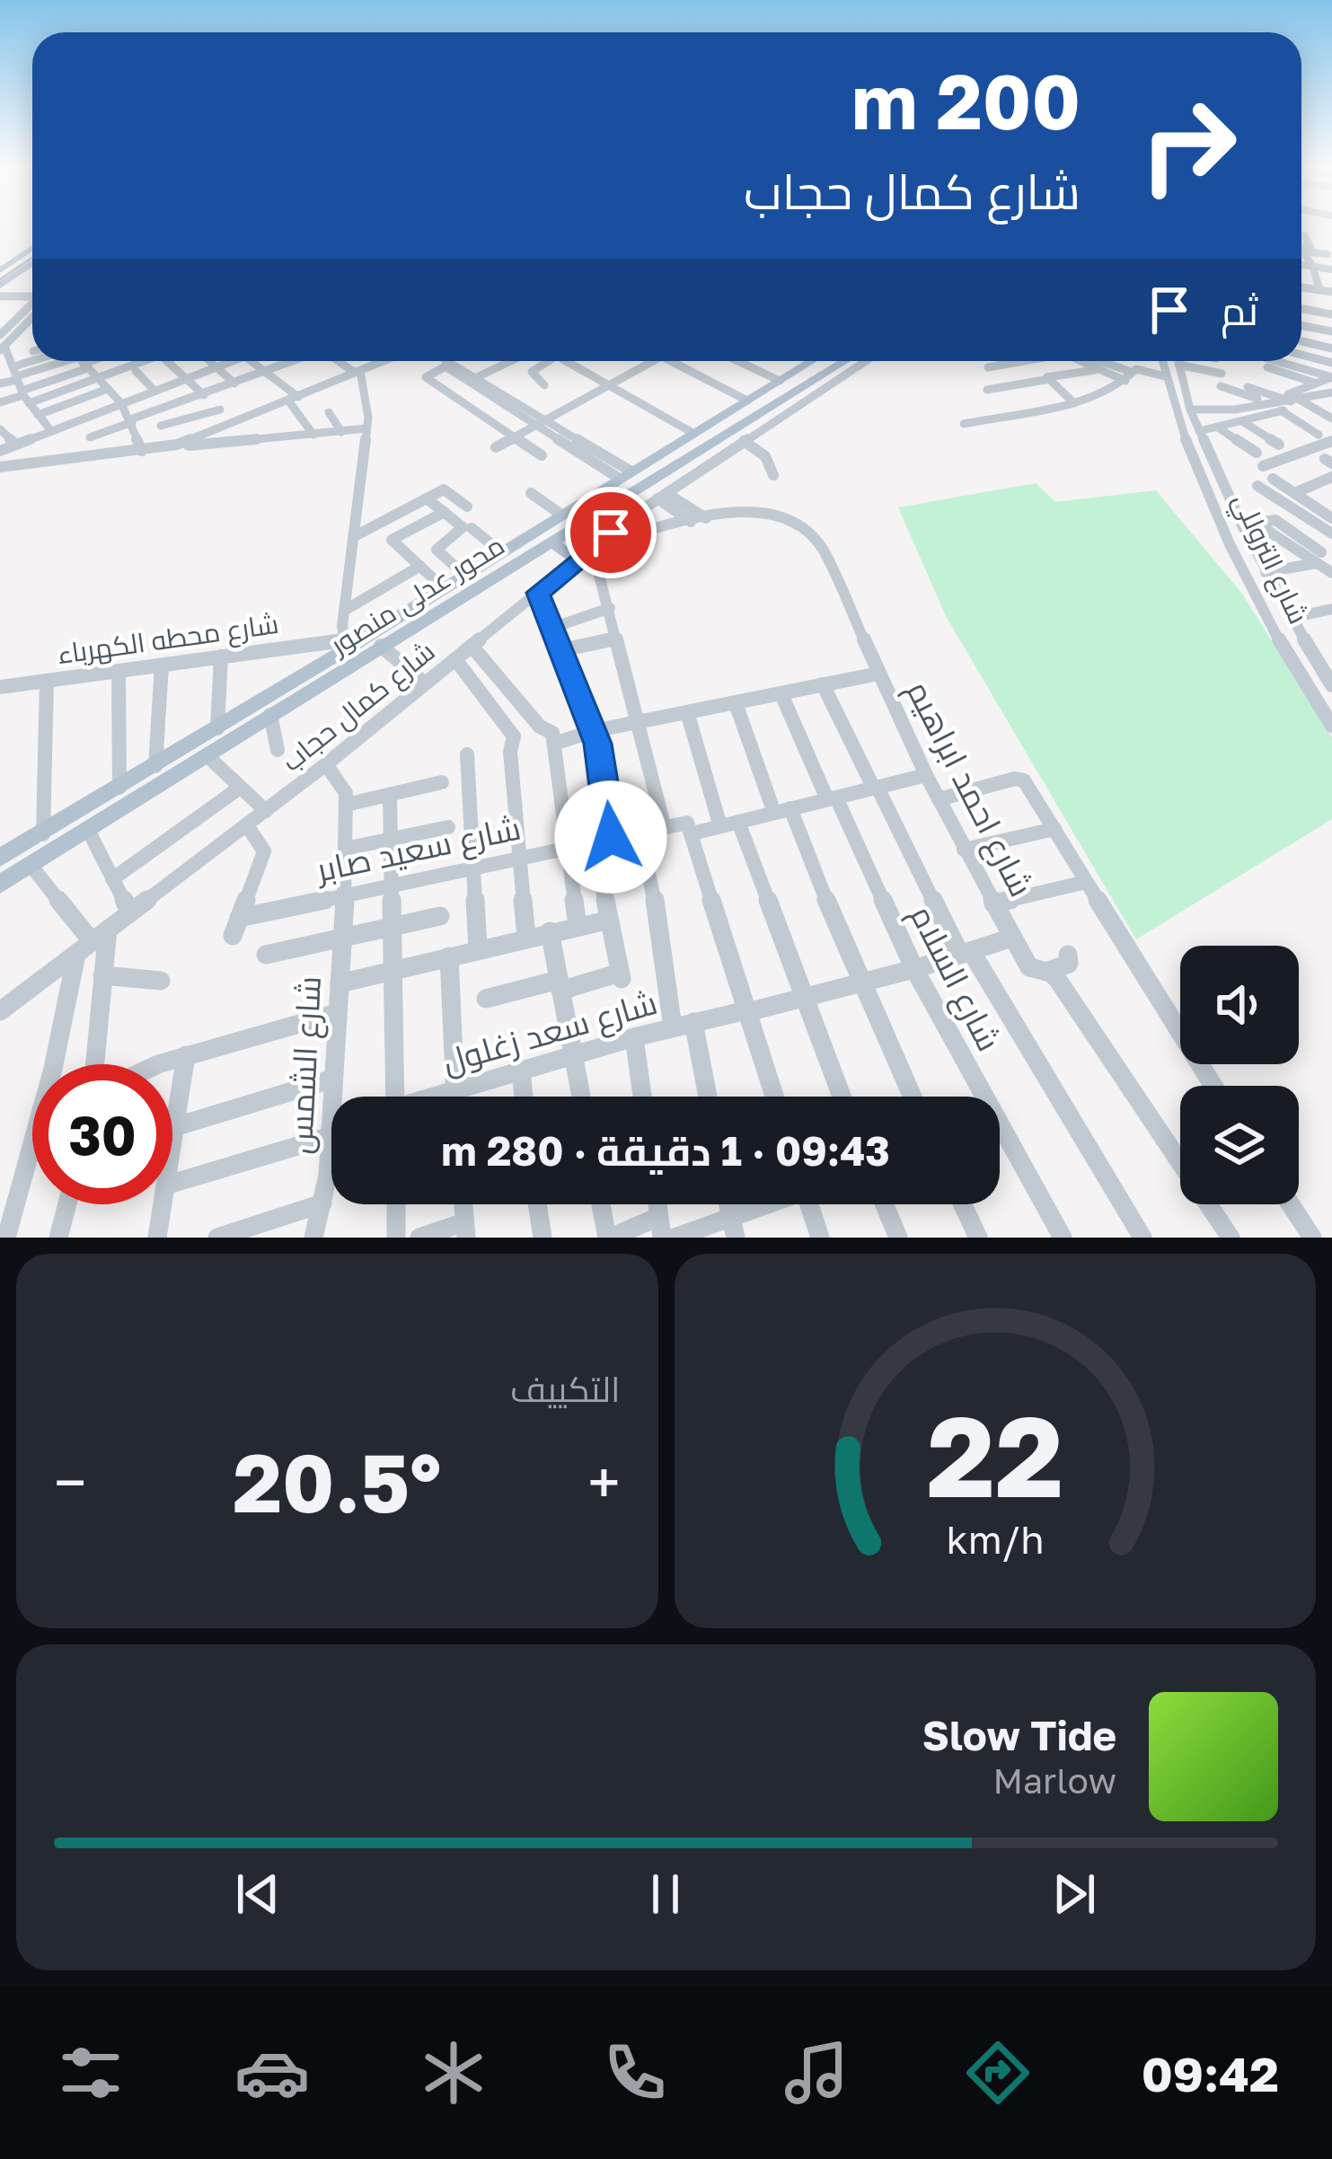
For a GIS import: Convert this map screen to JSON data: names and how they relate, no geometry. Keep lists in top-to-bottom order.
{
  "streets": {
    "main road": ["محور عدلى منصور"],
    "street": [
      "شارع التروللي",
      "شارع محطه الكهرباء",
      "شارع كمال حجاب",
      "شارع احمد ابراهيم",
      "شارع سعيد صابر",
      "شارع السلام",
      "شارع سعد زغلول",
      "شارع الشمس"
    ]
  },
  "crossings": [
    ["محور عدلى منصور", "شارع محطه الكهرباء"],
    ["شارع كمال حجاب", "شارع احمد ابراهيم"],
    ["شارع احمد ابراهيم", "شارع سعد زغلول"],
    ["شارع سعيد صابر", "شارع الشمس"],
    ["شارع السلام", "شارع سعد زغلول"]
  ],
  "page": {
    "turn": ["200 m", "شارع كمال حجاب"],
    "then": "ثم",
    "limit": "30",
    "trip": "09:43 · 1 دقيقة · 280 m",
    "tile": "التكييف",
    "heat": ["−", "20.5°", "+"],
    "song": ["Slow Tide", "Marlow"],
    "tabs": "09:42",
    "gauge": ["22", "km/h"]
  }
}
